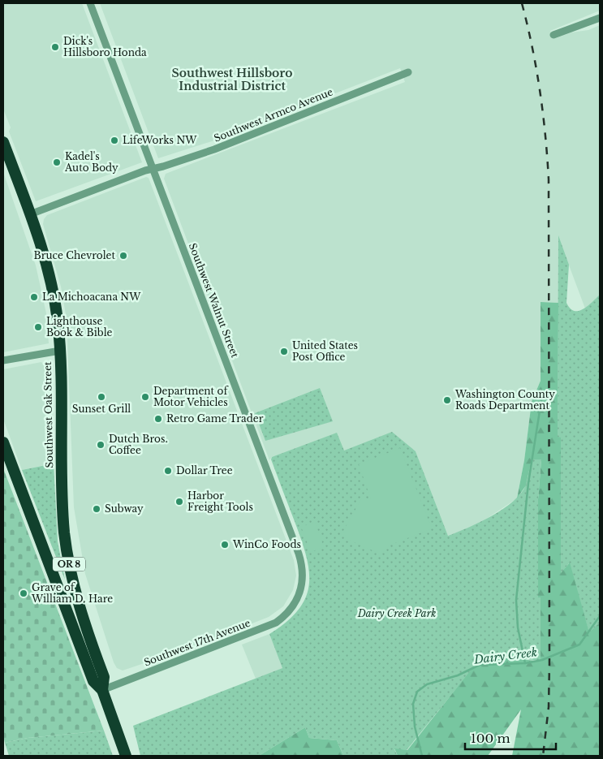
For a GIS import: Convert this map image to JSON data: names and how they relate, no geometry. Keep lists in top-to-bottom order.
{
  "streets": {
    "highway": ["Southwest Oak Street", "OR 8"],
    "street": ["Southwest Armco Avenue", "Southwest Walnut Street", "Southwest 17th Avenue"]
  },
  "crossings": [
    ["Southwest Armco Avenue", "Southwest Walnut Street"],
    ["Southwest Armco Avenue", "Southwest Oak Street"],
    ["Southwest Walnut Street", "Southwest 17th Avenue"],
    ["Southwest Oak Street", "OR 8"],
    ["Southwest Oak Street", "Southwest 17th Avenue"],
    ["OR 8", "Southwest 17th Avenue"]
  ],
  "districts": ["Southwest Hillsboro Industrial District"],
  "water": ["Dairy Creek"],
  "parks": ["Dairy Creek Park"],
  "places": [
    "Dick's Hillsboro Honda",
    "LifeWorks NW",
    "Kadel's Auto Body",
    "Bruce Chevrolet",
    "La Michoacana NW",
    "Lighthouse Book & Bible",
    "United States Post Office",
    "Sunset Grill",
    "Department of Motor Vehicles",
    "Washington County Roads Department",
    "Retro Game Trader",
    "Dutch Bros. Coffee",
    "Dollar Tree",
    "Harbor Freight Tools",
    "Subway",
    "WinCo Foods",
    "Grave of William D. Hare"
  ],
  "scale_bar": "100 m"
}
